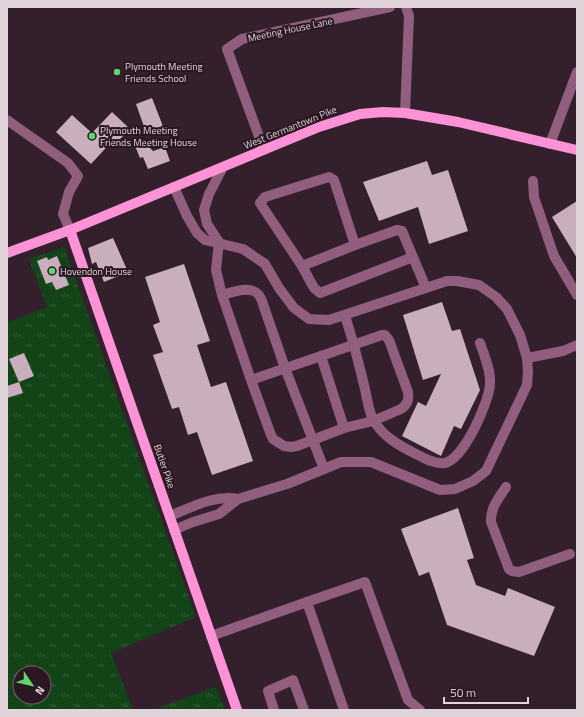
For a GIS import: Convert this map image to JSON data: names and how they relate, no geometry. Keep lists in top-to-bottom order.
{
  "streets": {
    "main road": ["West Germantown Pike", "Butler Pike"],
    "street": ["Meeting House Lane"]
  },
  "crossings": [
    ["Meeting House Lane", "West Germantown Pike"],
    ["West Germantown Pike", "Butler Pike"]
  ],
  "places": ["Plymouth Meeting Friends School", "Plymouth Meeting Friends Meeting House", "Hovendon House"],
  "scale_bar": "50 m",
  "north": "bottom right"
}
